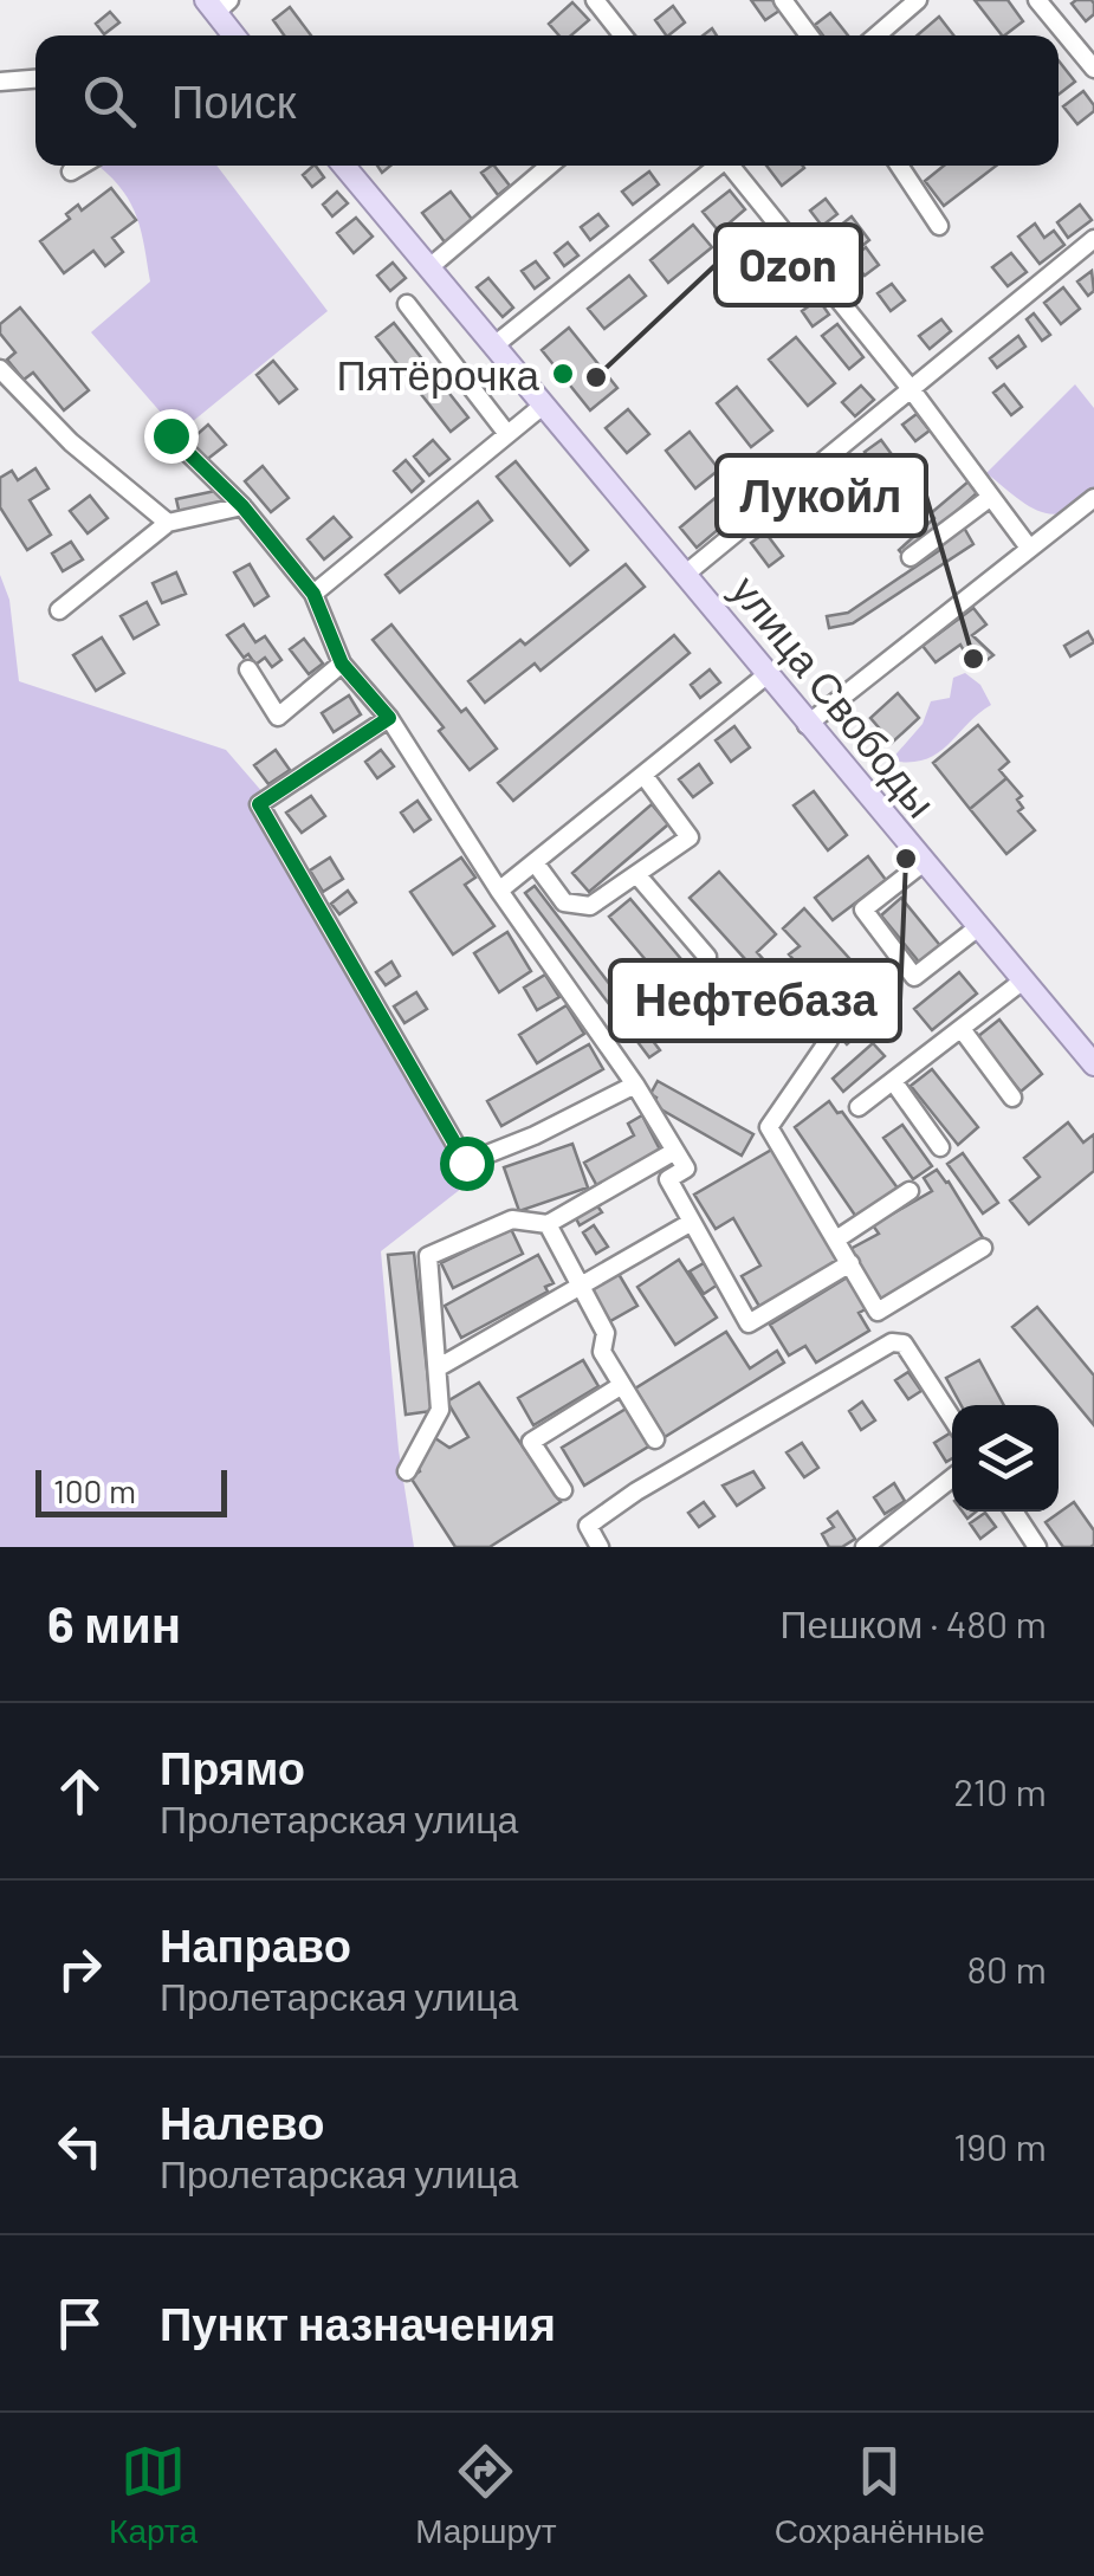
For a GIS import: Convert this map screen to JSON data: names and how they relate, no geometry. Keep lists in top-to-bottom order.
{
  "streets": {
    "main road": ["улица Свободы"]
  },
  "places": [
    "Пятёрочка",
    "Ozon",
    "Лукойл",
    "Нефтебаза"
  ],
  "scale_bar": "100 m",
  "page": {
    "search": "Поиск",
    "scale": "100 m",
    "heading": ["6 мин", "Пешком · 480 m"],
    "list": [
      ["Прямо", "Пролетарская улица", "210 m"],
      ["Направо", "Пролетарская улица", "80 m"],
      ["Налево", "Пролетарская улица", "190 m"],
      "Пункт назначения"
    ],
    "nav": ["Карта", "Маршрут", "Сохранённые"]
  }
}
